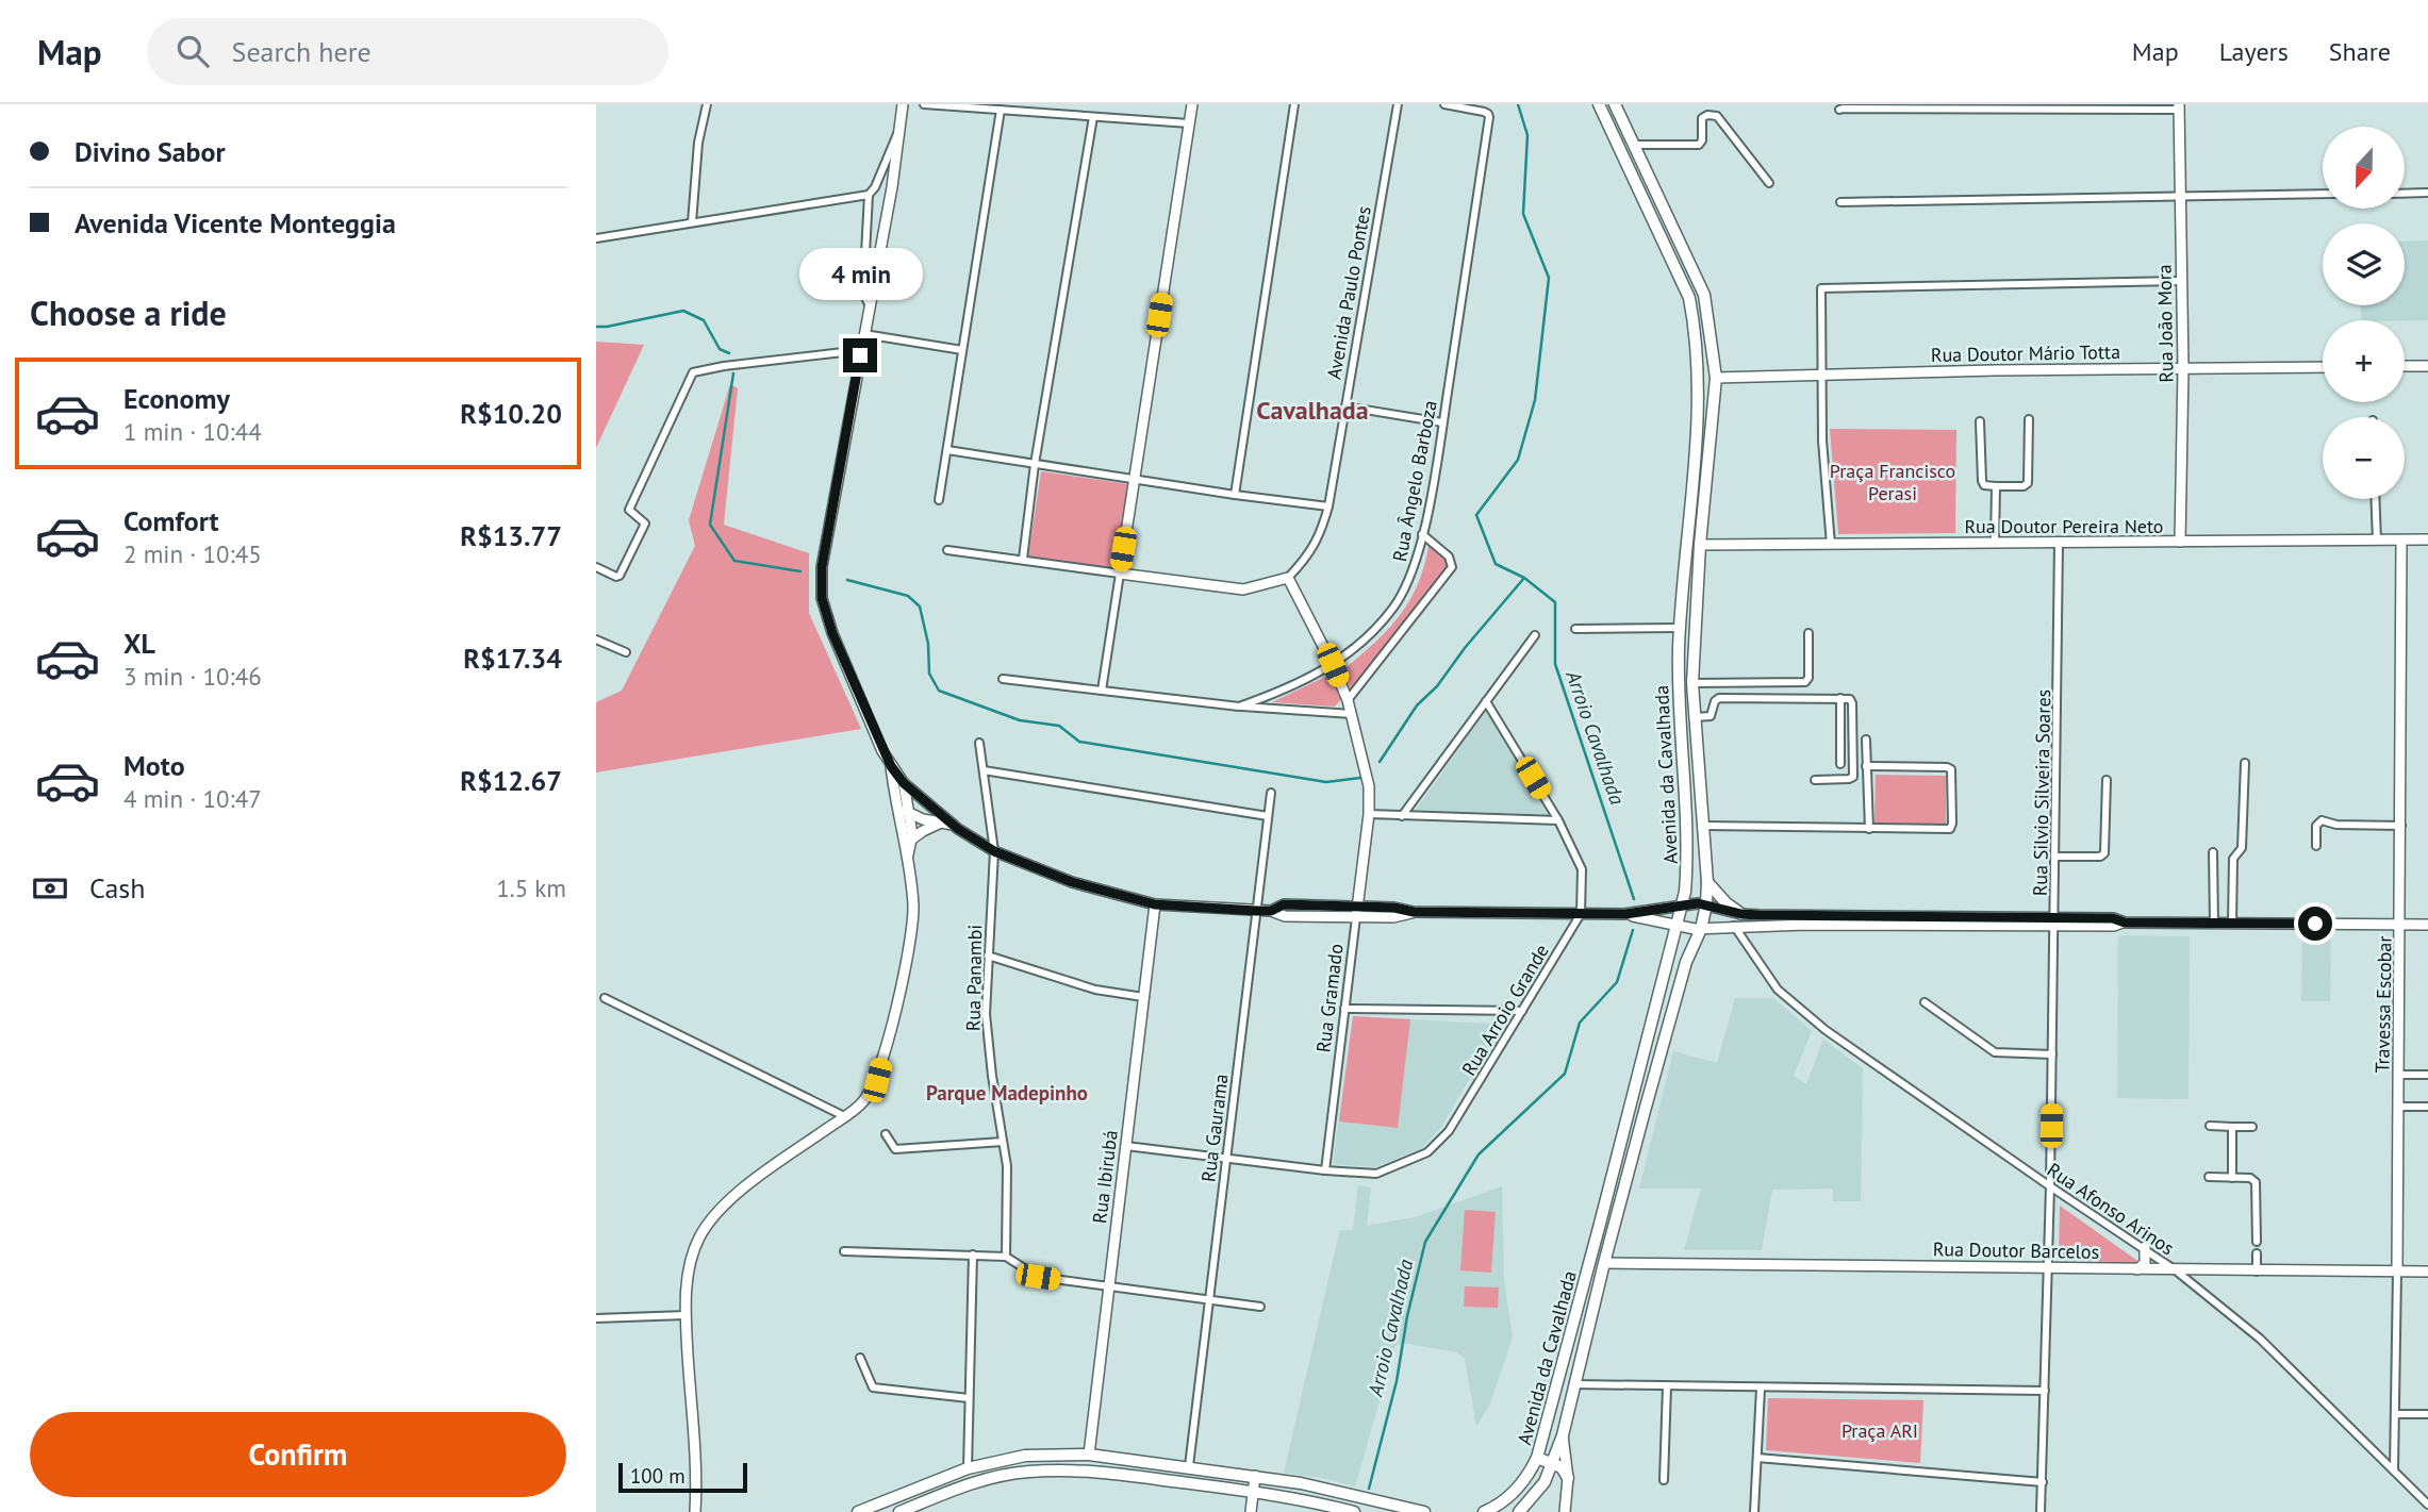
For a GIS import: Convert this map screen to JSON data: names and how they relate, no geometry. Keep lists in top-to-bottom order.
{
  "streets": {
    "main road": ["Avenida da Cavalhada"],
    "street": [
      "Avenida Paulo Pontes",
      "Rua João Mora",
      "Rua Doutor Mário Totta",
      "Rua Ângelo Barboza",
      "Rua Doutor Pereira Neto",
      "Rua Silvio Silveira Soares",
      "Rua Panambi",
      "Rua Gramado",
      "Travessa Escobar",
      "Rua Arroio Grande",
      "Rua Gaurama",
      "Rua Ibirubá",
      "Rua Afonso Arinos",
      "Rua Doutor Barcelos"
    ]
  },
  "crossings": [
    ["Avenida Paulo Pontes", "Rua Gramado"],
    ["Rua João Mora", "Rua Doutor Mário Totta"],
    ["Rua João Mora", "Rua Doutor Pereira Neto"],
    ["Rua Doutor Mário Totta", "Avenida da Cavalhada"],
    ["Rua Ângelo Barboza", "Rua Gramado"],
    ["Rua Doutor Pereira Neto", "Avenida da Cavalhada"],
    ["Rua Doutor Pereira Neto", "Rua Silvio Silveira Soares"],
    ["Rua Doutor Pereira Neto", "Travessa Escobar"],
    ["Avenida da Cavalhada", "Rua Doutor Barcelos"],
    ["Rua Silvio Silveira Soares", "Rua Afonso Arinos"],
    ["Rua Silvio Silveira Soares", "Rua Doutor Barcelos"],
    ["Rua Gramado", "Rua Arroio Grande"],
    ["Travessa Escobar", "Rua Afonso Arinos"],
    ["Travessa Escobar", "Rua Doutor Barcelos"],
    ["Rua Arroio Grande", "Rua Gaurama"],
    ["Rua Arroio Grande", "Rua Ibirubá"],
    ["Rua Afonso Arinos", "Rua Doutor Barcelos"]
  ],
  "districts": ["Cavalhada", "Parque Madepinho"],
  "water": ["Arroio Cavalhada"],
  "parks": ["Praça Francisco Perasi", "Praça ARI"],
  "scale_bar": "100 m",
  "north": "bottom",
  "page": {
    "header": "Map",
    "search": "Search here",
    "nav": ["Map", "Layers", "Share"],
    "banner": ["Divino Sabor", "Avenida Vicente Monteggia"],
    "map_buttons": ["+", "−"],
    "bubble": "4 min",
    "heading": "Choose a ride",
    "list": [
      {
        "name": "Economy",
        "note": "1 min · 10:44",
        "value": "R$10.20"
      },
      {
        "name": "Comfort",
        "note": "2 min · 10:45",
        "value": "R$13.77"
      },
      {
        "name": "XL",
        "note": "3 min · 10:46",
        "value": "R$17.34"
      },
      {
        "name": "Moto",
        "note": "4 min · 10:47",
        "value": "R$12.67"
      }
    ],
    "pay": ["Cash", "1.5 km"],
    "buttons": "Confirm",
    "scale": "100 m"
  }
}
